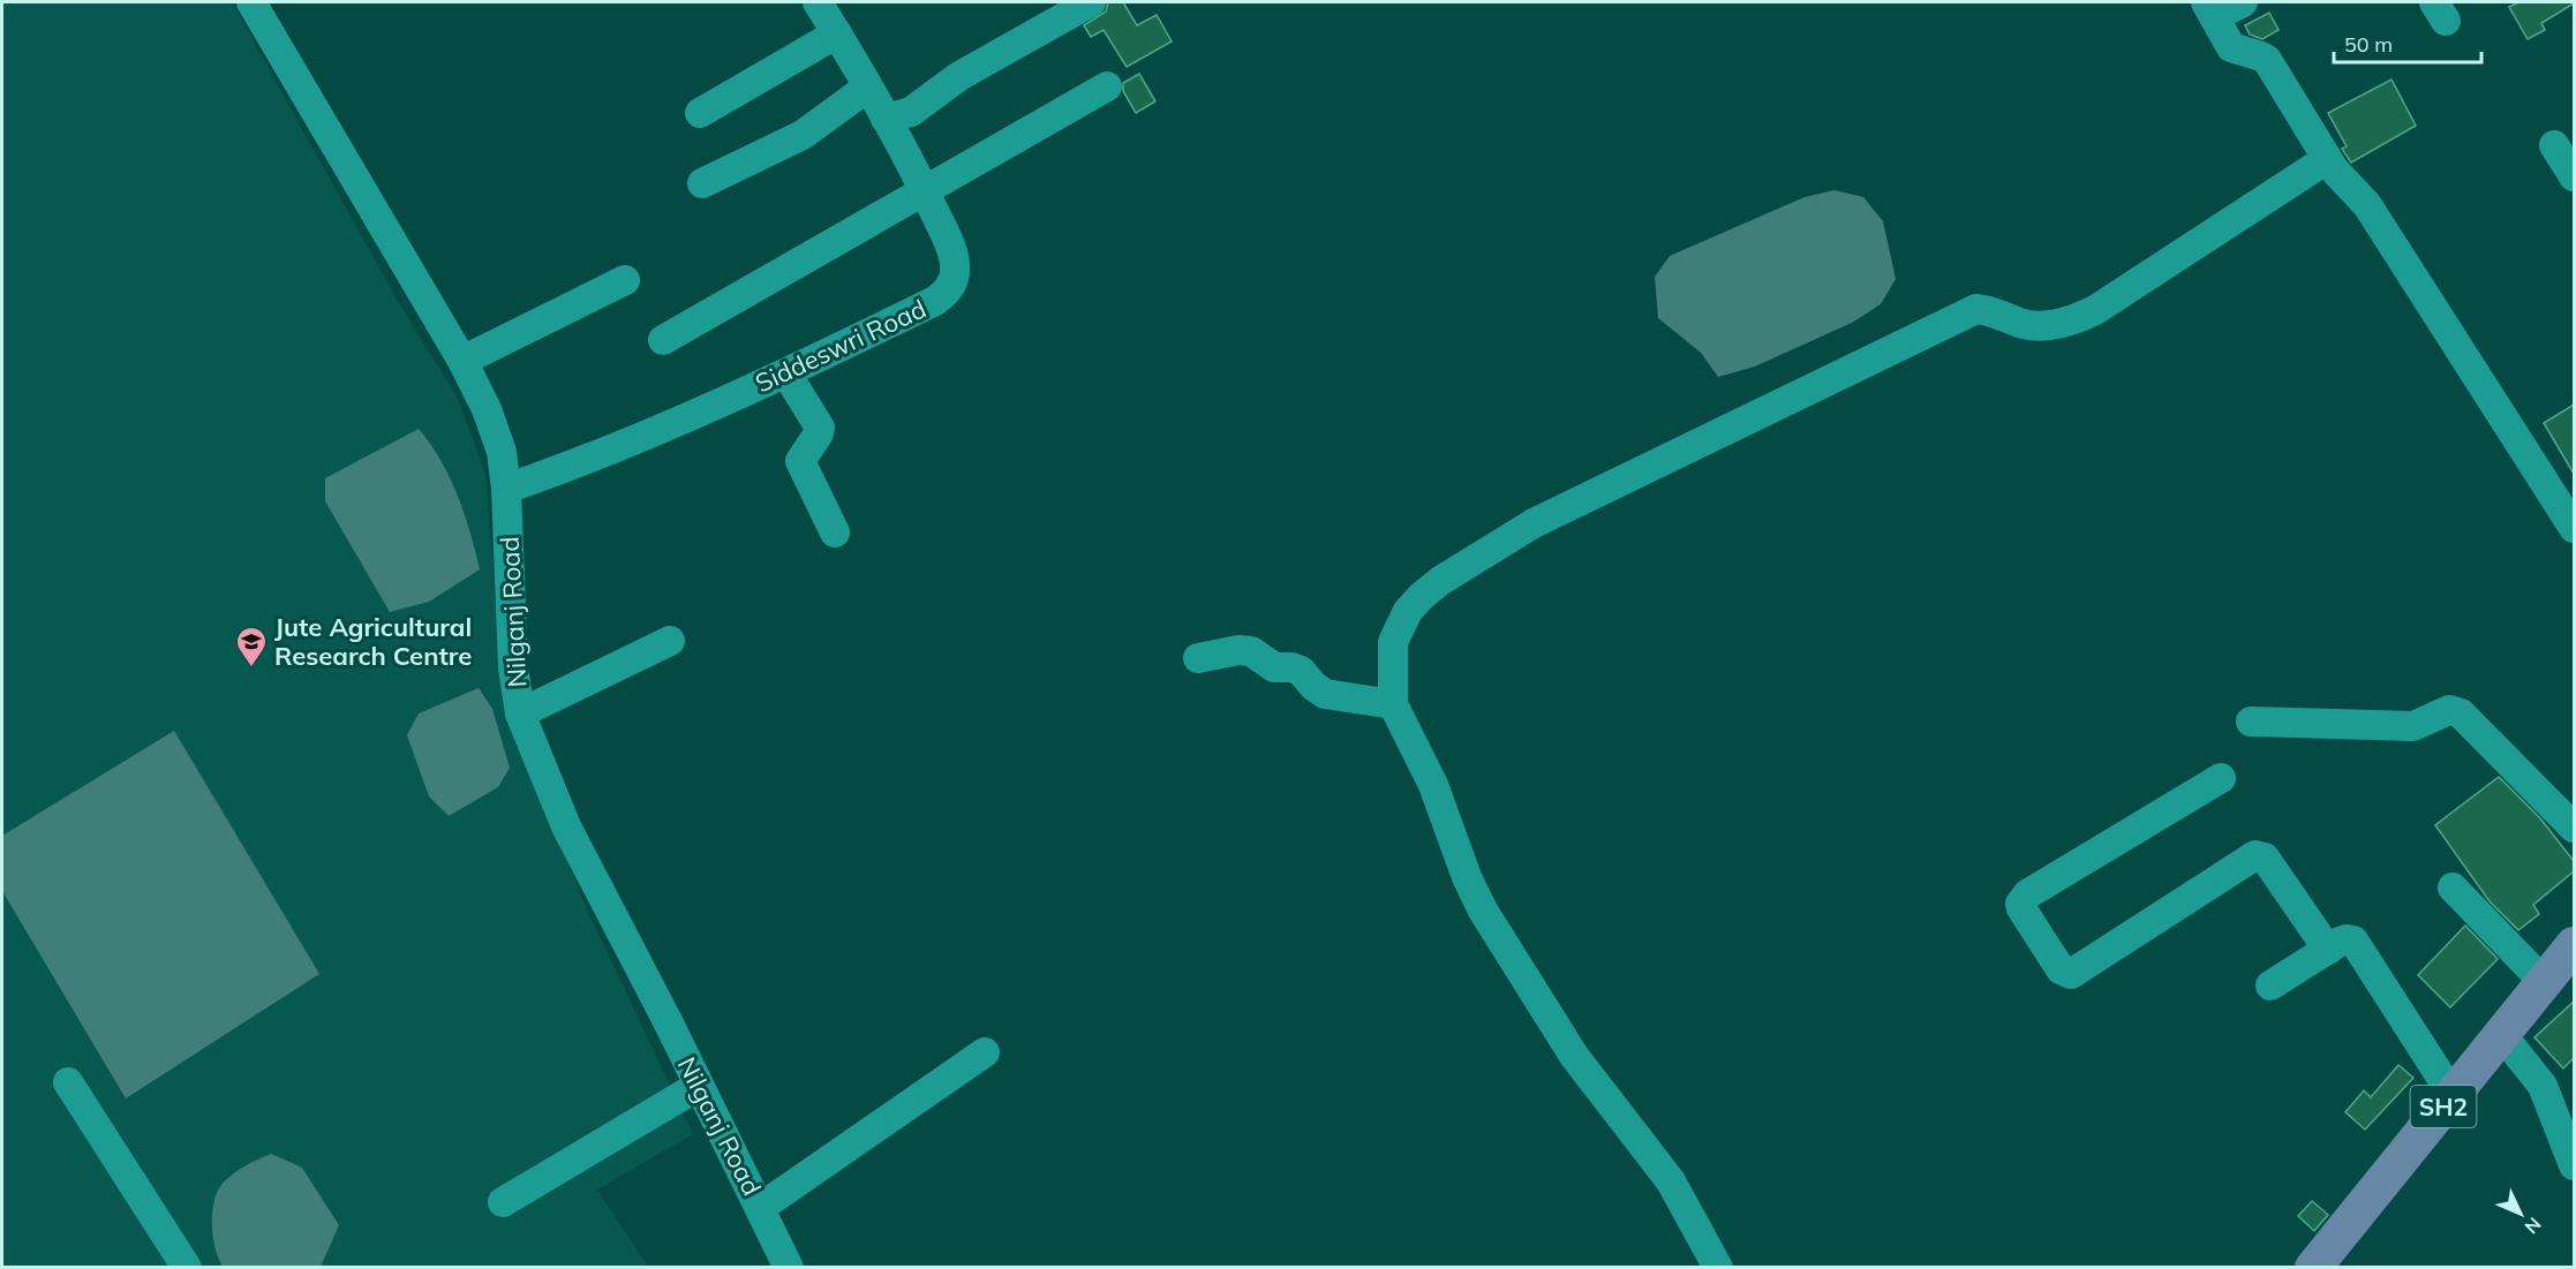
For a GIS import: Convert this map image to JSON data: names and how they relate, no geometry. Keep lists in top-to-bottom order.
{
  "streets": {
    "main road": ["SH2"],
    "street": ["Siddeswri Road", "Nilganj Road"]
  },
  "crossings": [
    ["Siddeswri Road", "Nilganj Road"]
  ],
  "places": {
    "school or university": ["Jute Agricultural Research Centre"]
  },
  "scale_bar": "50 m",
  "north": "bottom right"
}
